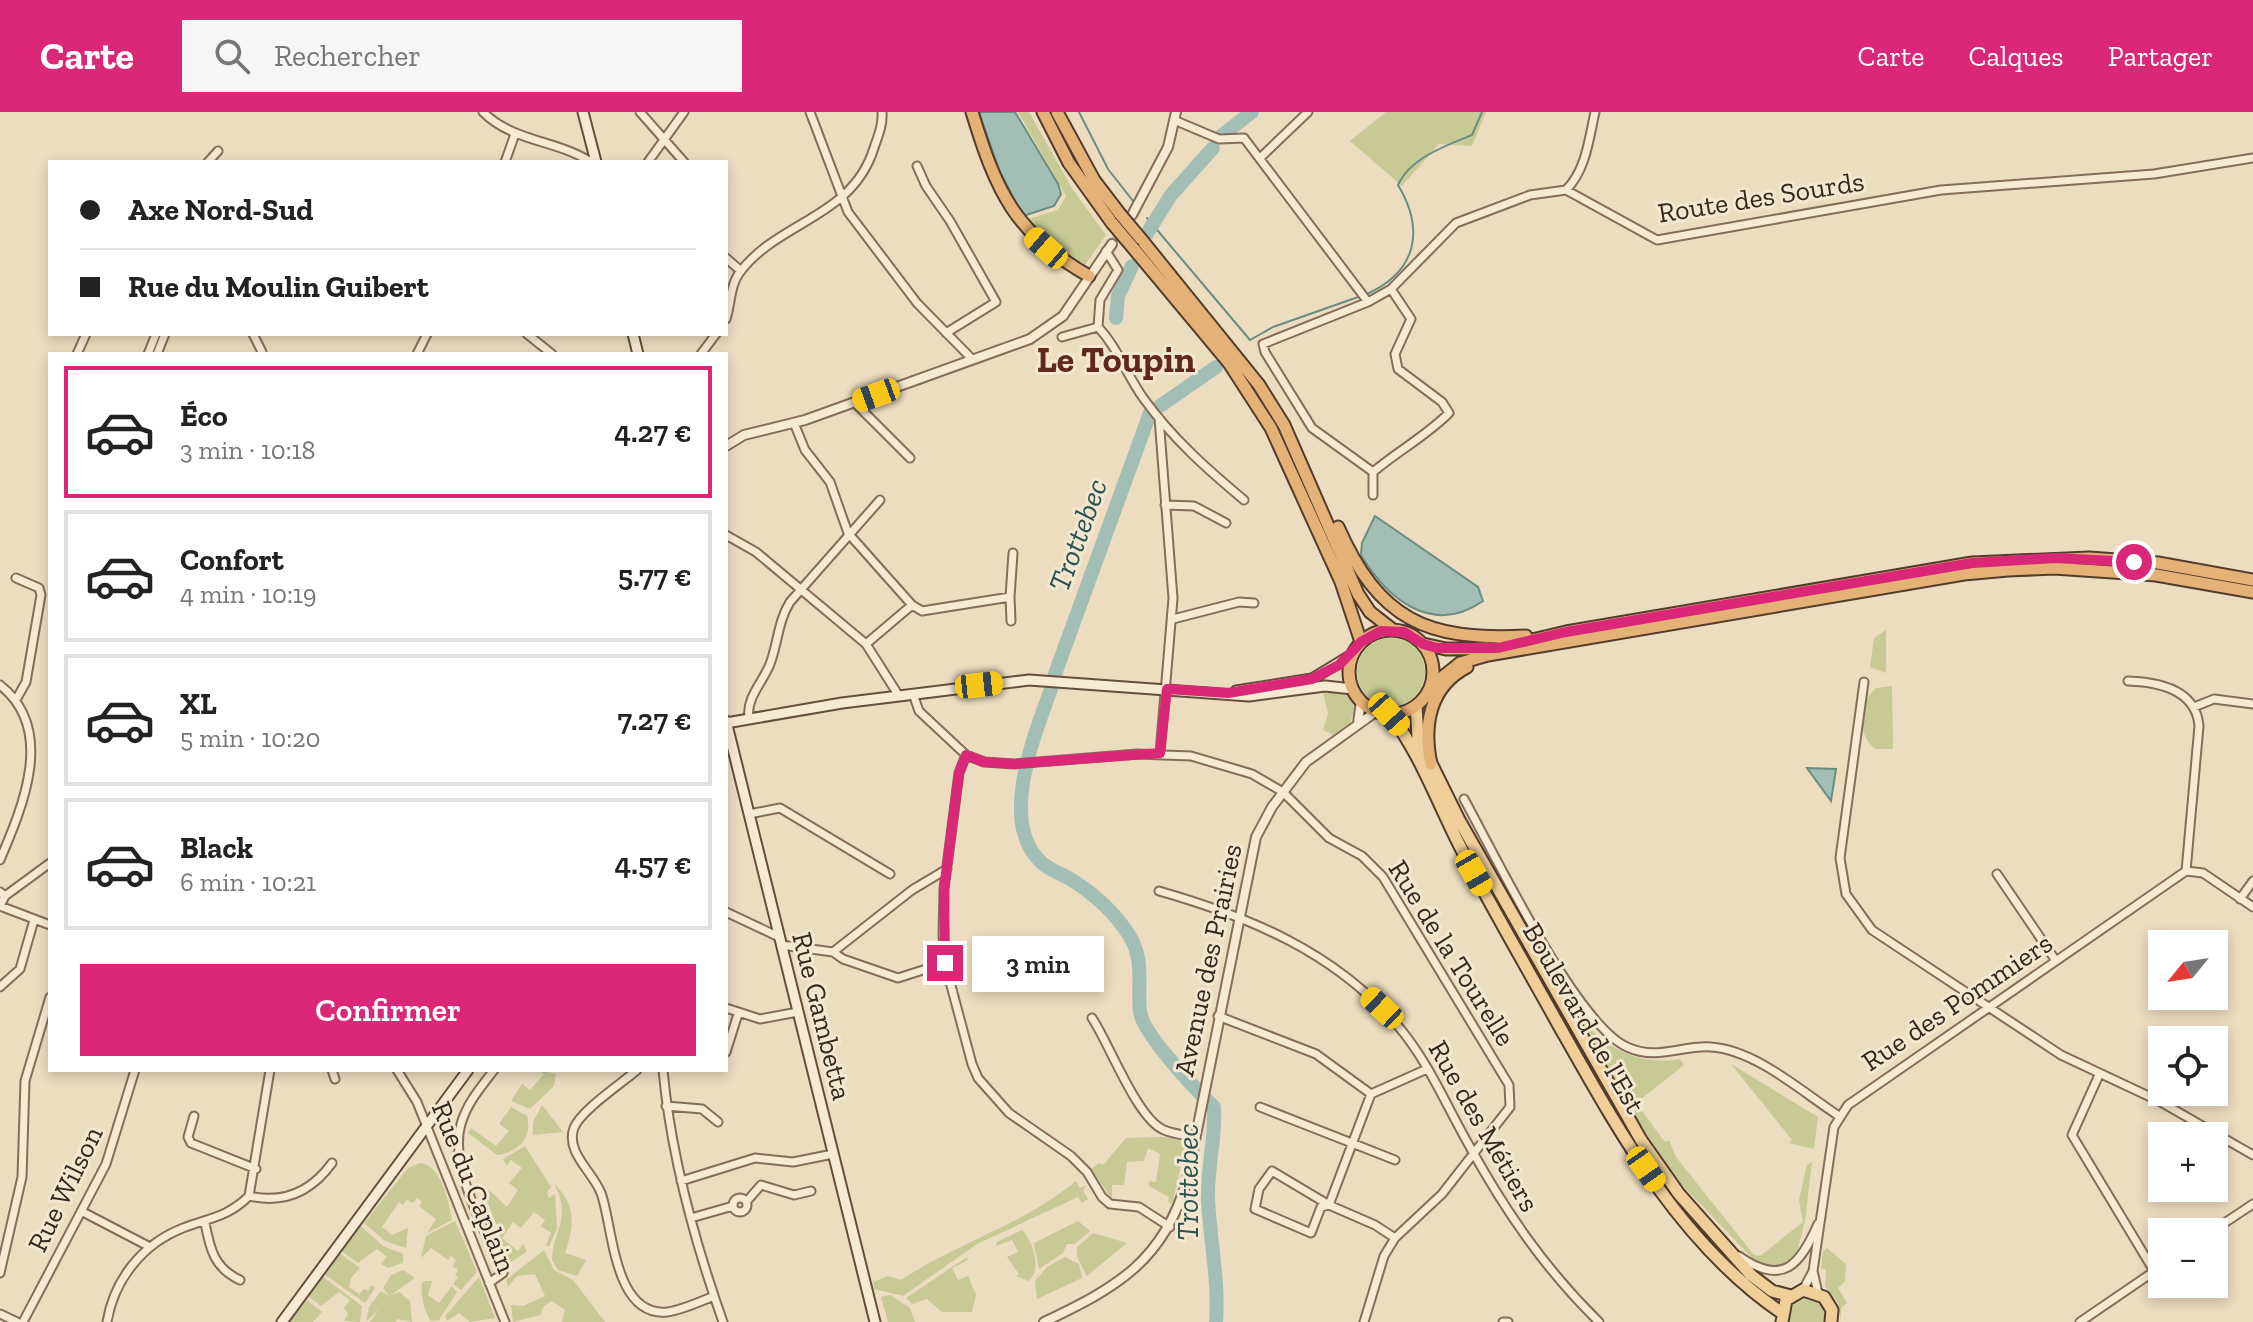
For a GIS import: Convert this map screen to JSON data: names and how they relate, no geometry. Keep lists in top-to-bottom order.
{
  "streets": {
    "main road": ["Rue Gambetta", "Boulevard de l'Est"],
    "street": [
      "Route des Sourds",
      "Rue de la Tourelle",
      "Avenue des Prairies",
      "Rue des Pommiers",
      "Rue des Métiers",
      "Rue du Caplain",
      "Rue Wilson"
    ]
  },
  "crossings": [
    ["Rue de la Tourelle", "Avenue des Prairies"],
    ["Rue de la Tourelle", "Rue des Métiers"],
    ["Avenue des Prairies", "Boulevard de l'Est"],
    ["Avenue des Prairies", "Rue des Métiers"]
  ],
  "districts": ["Le Toupin"],
  "water": ["Trottebec"],
  "north": "bottom left",
  "page": {
    "header": "Carte",
    "search": "Rechercher",
    "nav": ["Carte", "Calques", "Partager"],
    "banner": ["Axe Nord-Sud", "Rue du Moulin Guibert"],
    "list": [
      {
        "name": "Éco",
        "note": "3 min · 10:18",
        "value": "4.27 €"
      },
      {
        "name": "Confort",
        "note": "4 min · 10:19",
        "value": "5.77 €"
      },
      {
        "name": "XL",
        "note": "5 min · 10:20",
        "value": "7.27 €"
      },
      {
        "name": "Black",
        "note": "6 min · 10:21",
        "value": "4.57 €"
      }
    ],
    "map_buttons": ["+", "−"],
    "bubble": "3 min",
    "buttons": "Confirmer"
  }
}
